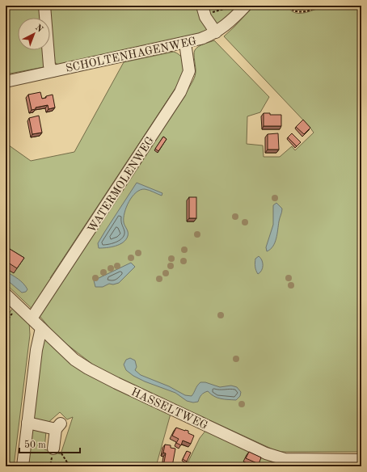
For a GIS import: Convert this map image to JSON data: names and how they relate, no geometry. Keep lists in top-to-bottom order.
{
  "streets": {
    "street": ["SCHOLTENHAGENWEG", "WATERMOLENWEG", "HASSELTWEG"]
  },
  "crossings": [
    ["SCHOLTENHAGENWEG", "WATERMOLENWEG"],
    ["WATERMOLENWEG", "HASSELTWEG"]
  ],
  "scale_bar": "50 m",
  "north": "top right"
}
